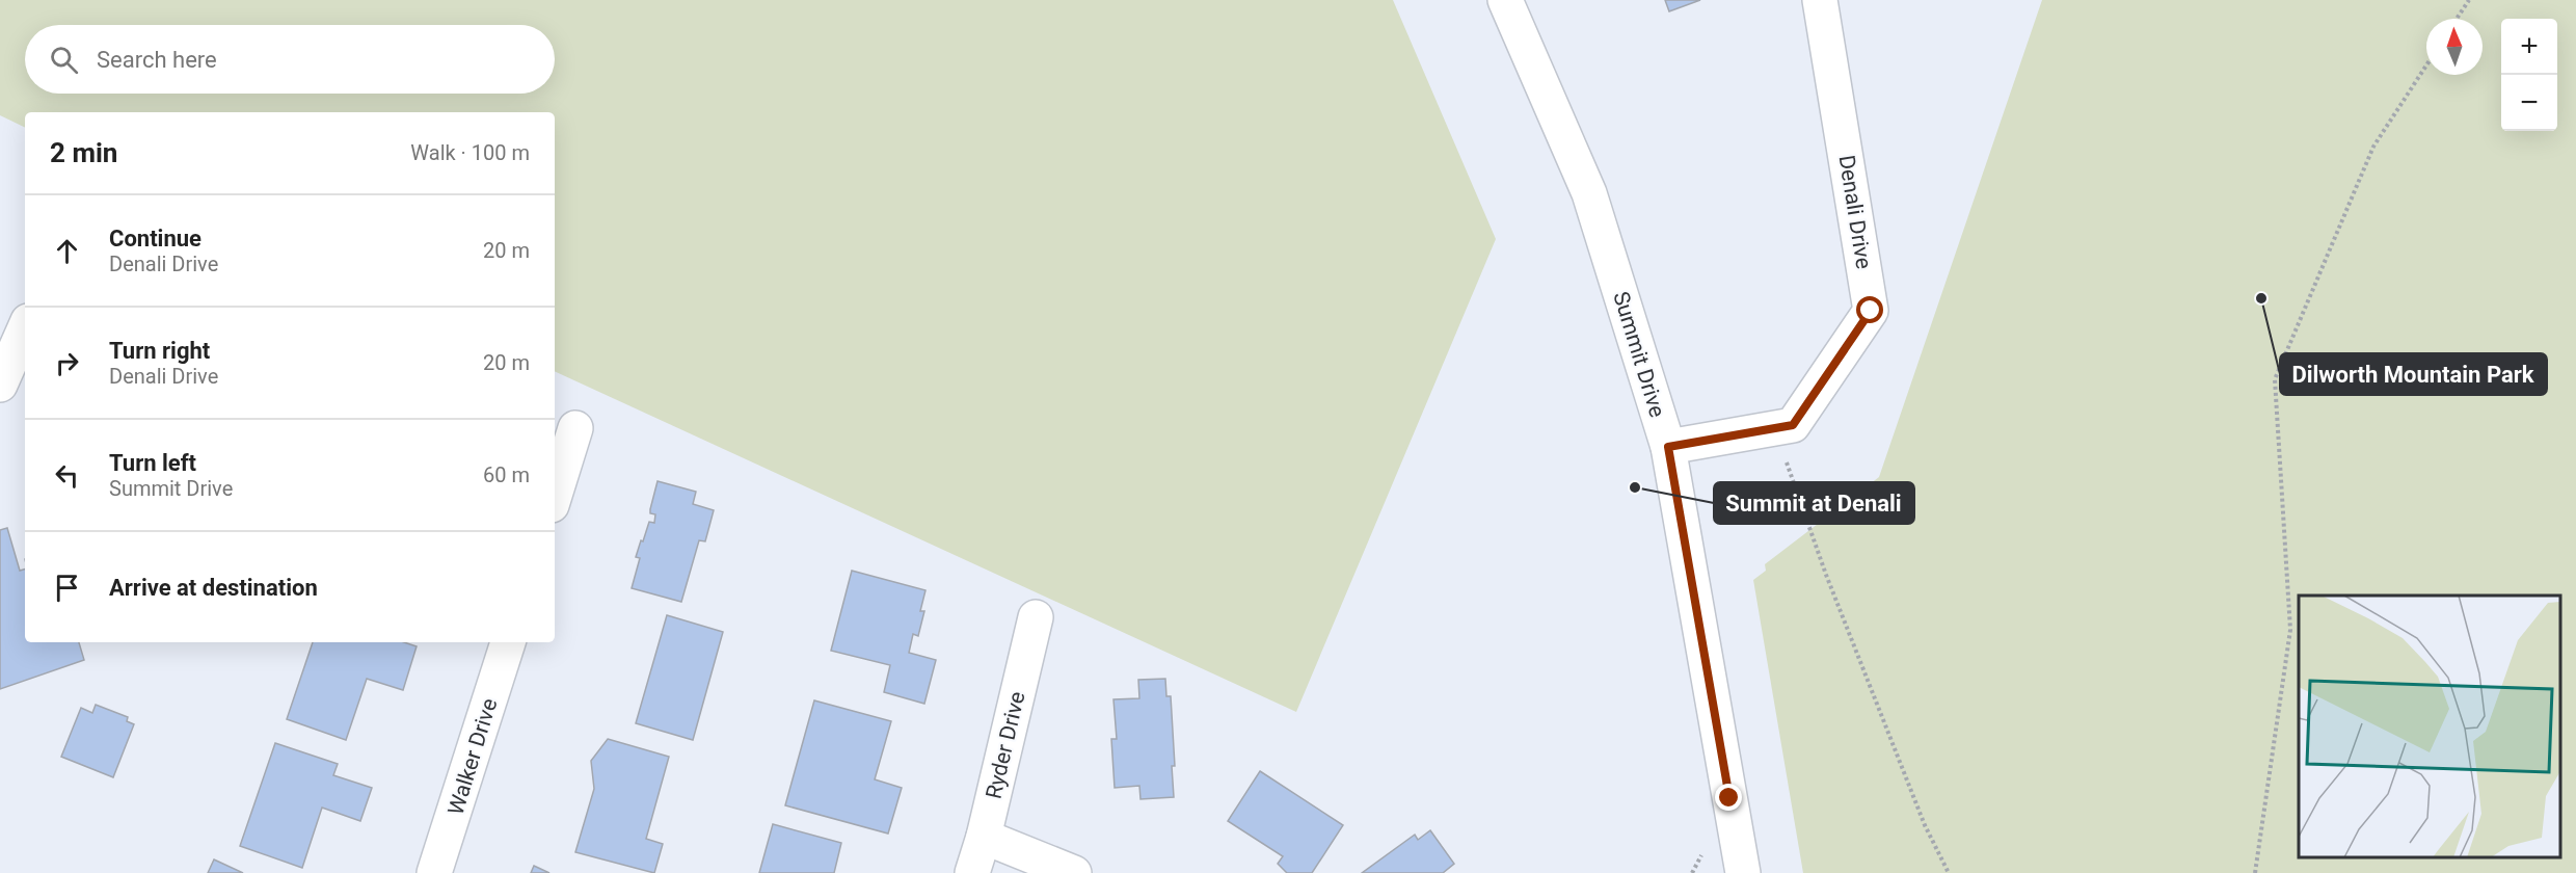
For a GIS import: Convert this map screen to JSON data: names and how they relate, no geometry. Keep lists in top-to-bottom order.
{
  "streets": {
    "street": [
      "Denali Drive",
      "Summit Drive",
      "Ryder Drive",
      "Walker Drive"
    ]
  },
  "crossings": [
    ["Denali Drive", "Summit Drive"]
  ],
  "places": ["Dilworth Mountain Park", "Summit at Denali"],
  "north": "top",
  "page": {
    "map_buttons": ["+", "−"],
    "search": "Search here",
    "heading": ["2 min", "Walk · 100 m"],
    "list": [
      ["Continue", "Denali Drive", "20 m"],
      ["Turn right", "Denali Drive", "20 m"],
      ["Turn left", "Summit Drive", "60 m"],
      "Arrive at destination"
    ]
  }
}
